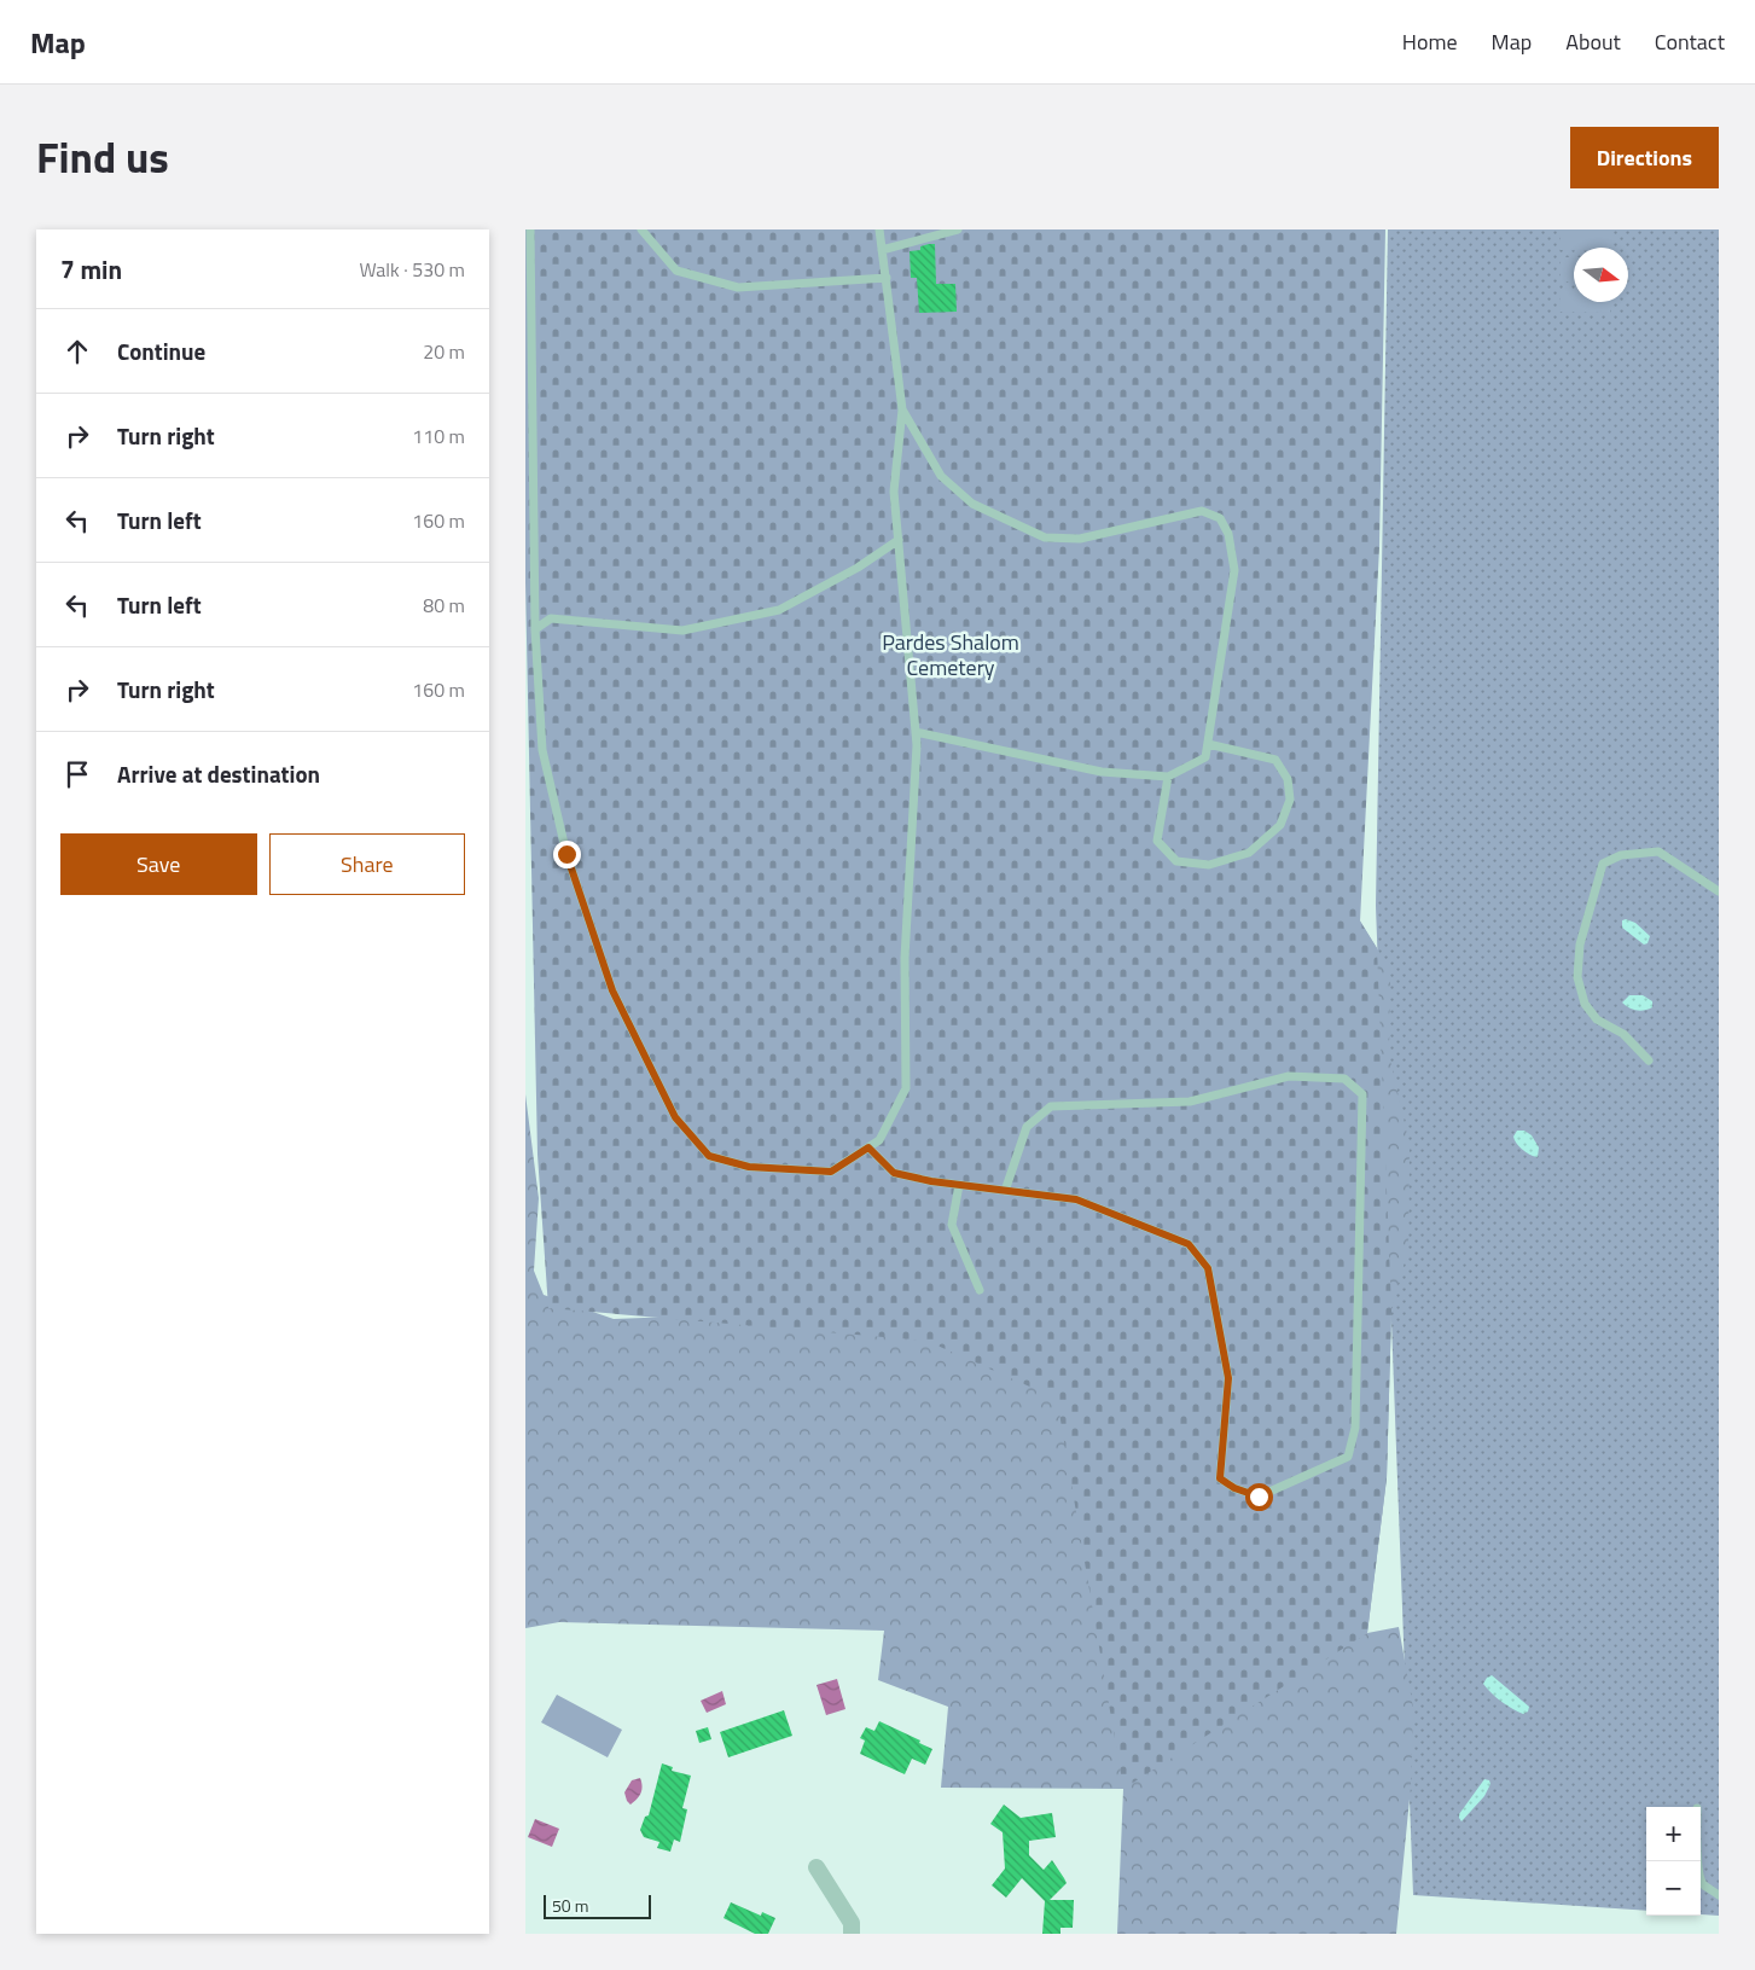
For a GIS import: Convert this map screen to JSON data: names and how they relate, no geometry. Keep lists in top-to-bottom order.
{
  "parks": ["Pardes Shalom Cemetery"],
  "scale_bar": "50 m",
  "north": "right",
  "page": {
    "header": "Map",
    "nav": [
      "Home",
      "Map",
      "About",
      "Contact"
    ],
    "title": "Find us",
    "buttons": [
      "Directions",
      ["Save", "Share"]
    ],
    "heading": ["7 min", "Walk · 530 m"],
    "list": [
      ["Continue", "20 m"],
      ["Turn right", "110 m"],
      ["Turn left", "160 m"],
      ["Turn left", "80 m"],
      ["Turn right", "160 m"],
      "Arrive at destination"
    ],
    "map_buttons": ["+", "−"],
    "scale": "50 m"
  }
}
